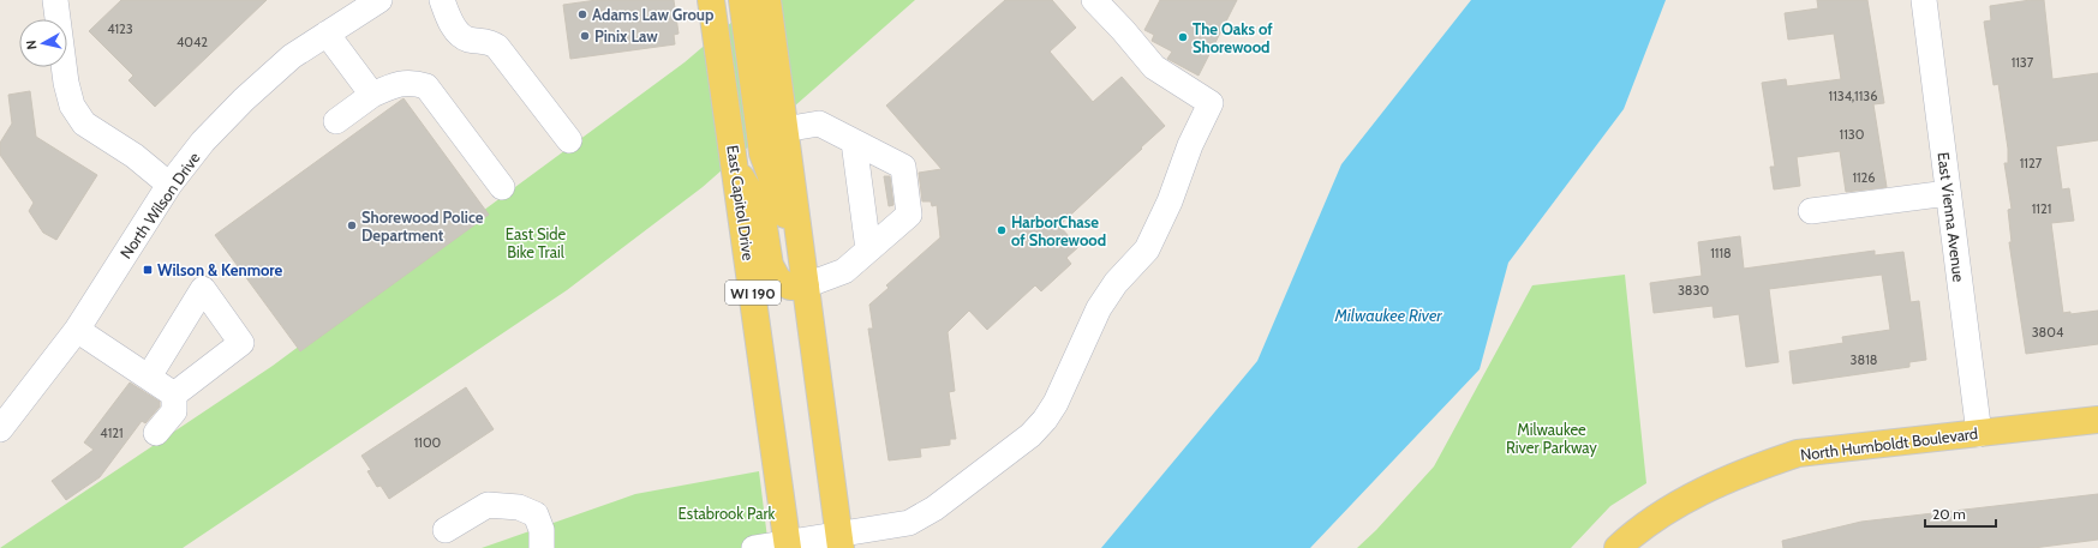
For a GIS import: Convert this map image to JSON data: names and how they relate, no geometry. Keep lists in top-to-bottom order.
{
  "streets": {
    "main road": ["East Capitol Drive", "WI 190", "North Humboldt Boulevard"],
    "street": ["North Wilson Drive", "East Vienna Avenue"]
  },
  "crossings": [
    ["East Vienna Avenue", "North Humboldt Boulevard"]
  ],
  "water": ["Milwaukee River"],
  "parks": ["East Side Bike Trail", "Milwaukee River Parkway", "Estabrook Park"],
  "places": {
    "other": [
      "Adams Law Group",
      "Pinix Law",
      "The Oaks of Shorewood",
      "Shorewood Police Department",
      "HarborChase of Shorewood"
    ],
    "transit": ["Wilson & Kenmore"]
  },
  "house_numbers": [
    "4123",
    "4042",
    "1137",
    "1134,1136",
    "1130",
    "1127",
    "1126",
    "1121",
    "1118",
    "3830",
    "3804",
    "3818",
    "4121",
    "1100"
  ],
  "scale_bar": "20 m",
  "north": "left"
}
